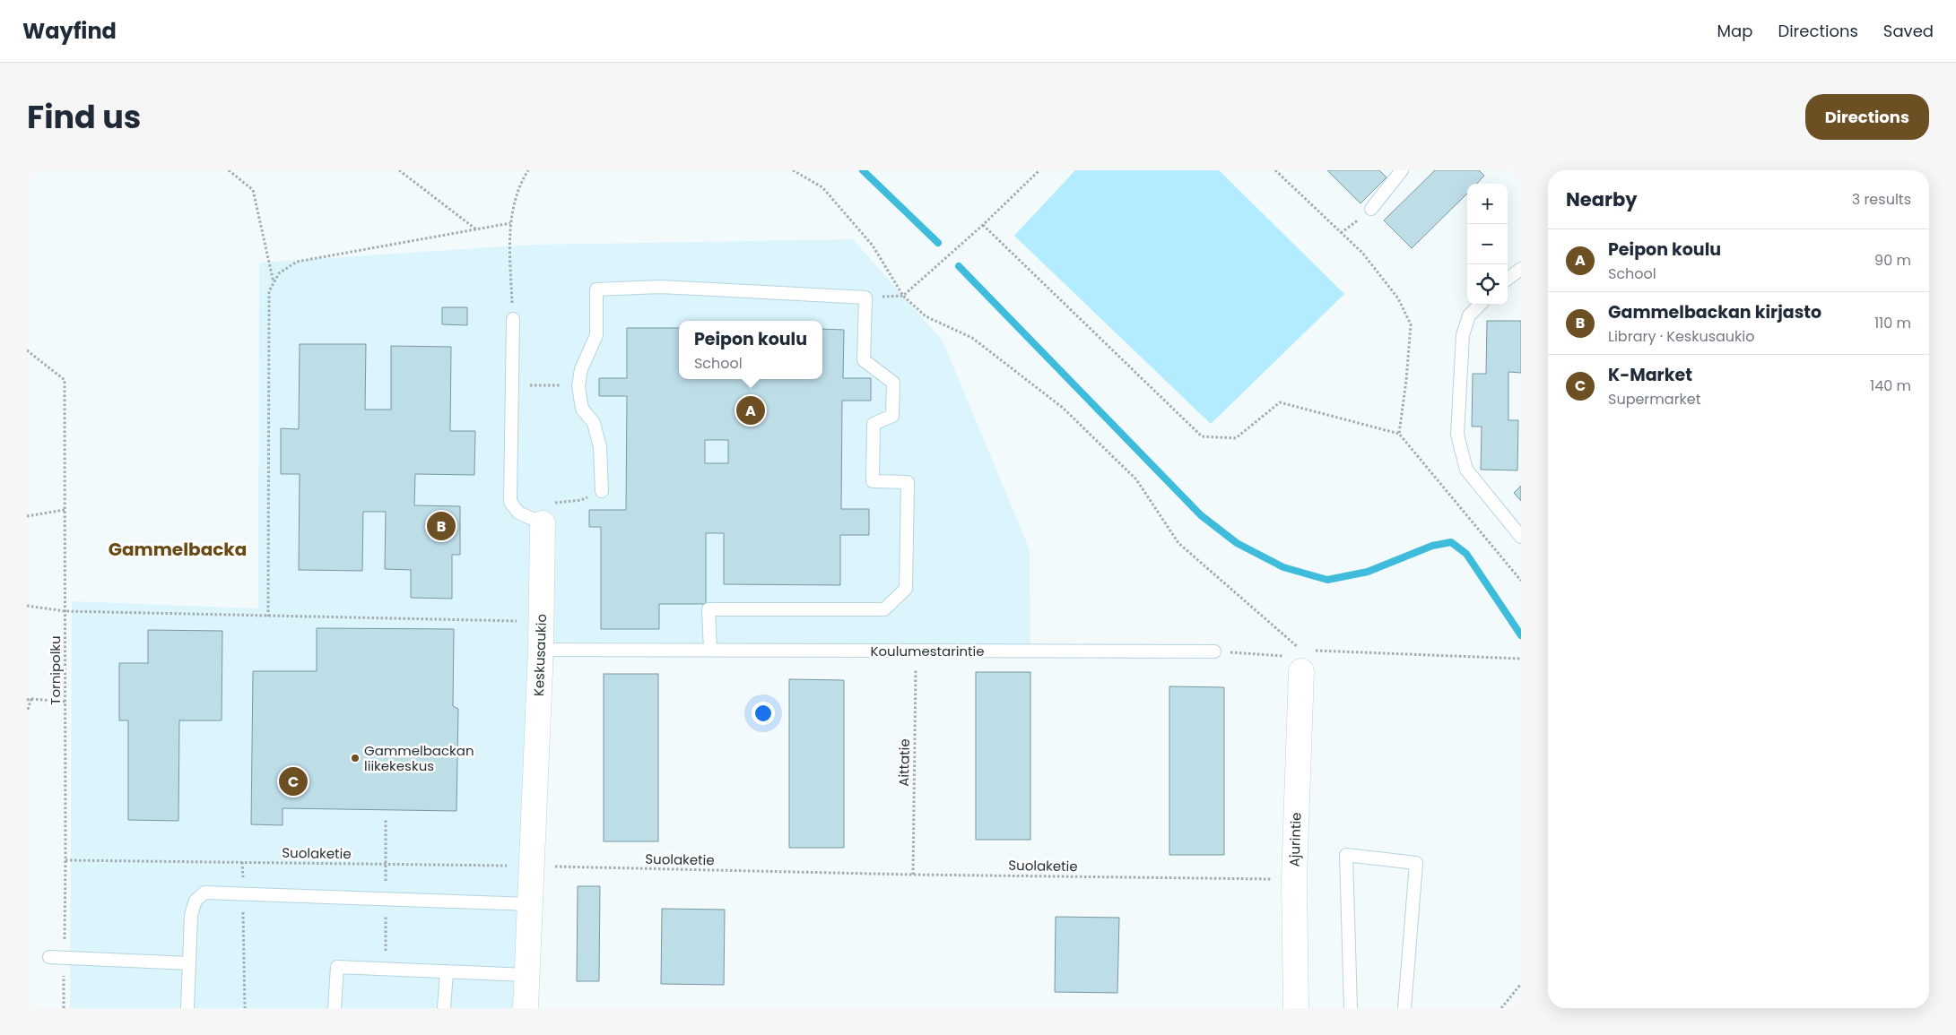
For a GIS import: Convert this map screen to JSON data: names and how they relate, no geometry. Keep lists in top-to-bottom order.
{
  "streets": {
    "street": ["Keskusaukio", "Ajurintie"],
    "lane": ["Koulumestarintie"],
    "path": ["Tornipolku", "Aittatie", "Suolaketie"]
  },
  "crossings": [
    ["Koulumestarintie", "Keskusaukio"],
    ["Koulumestarintie", "Aittatie"],
    ["Keskusaukio", "Suolaketie"],
    ["Tornipolku", "Suolaketie"],
    ["Aittatie", "Suolaketie"],
    ["Ajurintie", "Suolaketie"]
  ],
  "districts": ["Gammelbacka"],
  "places": ["Gammelbackan liikekeskus"],
  "page": {
    "header": "Wayfind",
    "nav": ["Map", "Directions", "Saved"],
    "title": "Find us",
    "buttons": "Directions",
    "heading": ["Nearby", "3 results"],
    "map_buttons": ["+", "−"],
    "list": [
      {
        "mark": "A",
        "name": "Peipon koulu",
        "note": "School",
        "value": "90 m"
      },
      {
        "mark": "B",
        "name": "Gammelbackan kirjasto",
        "note": "Library · Keskusaukio",
        "value": "110 m"
      },
      {
        "mark": "C",
        "name": "K-Market",
        "note": "Supermarket",
        "value": "140 m"
      }
    ],
    "popup": ["Peipon koulu", "School"],
    "pins": ["A", "B", "C"]
  }
}
